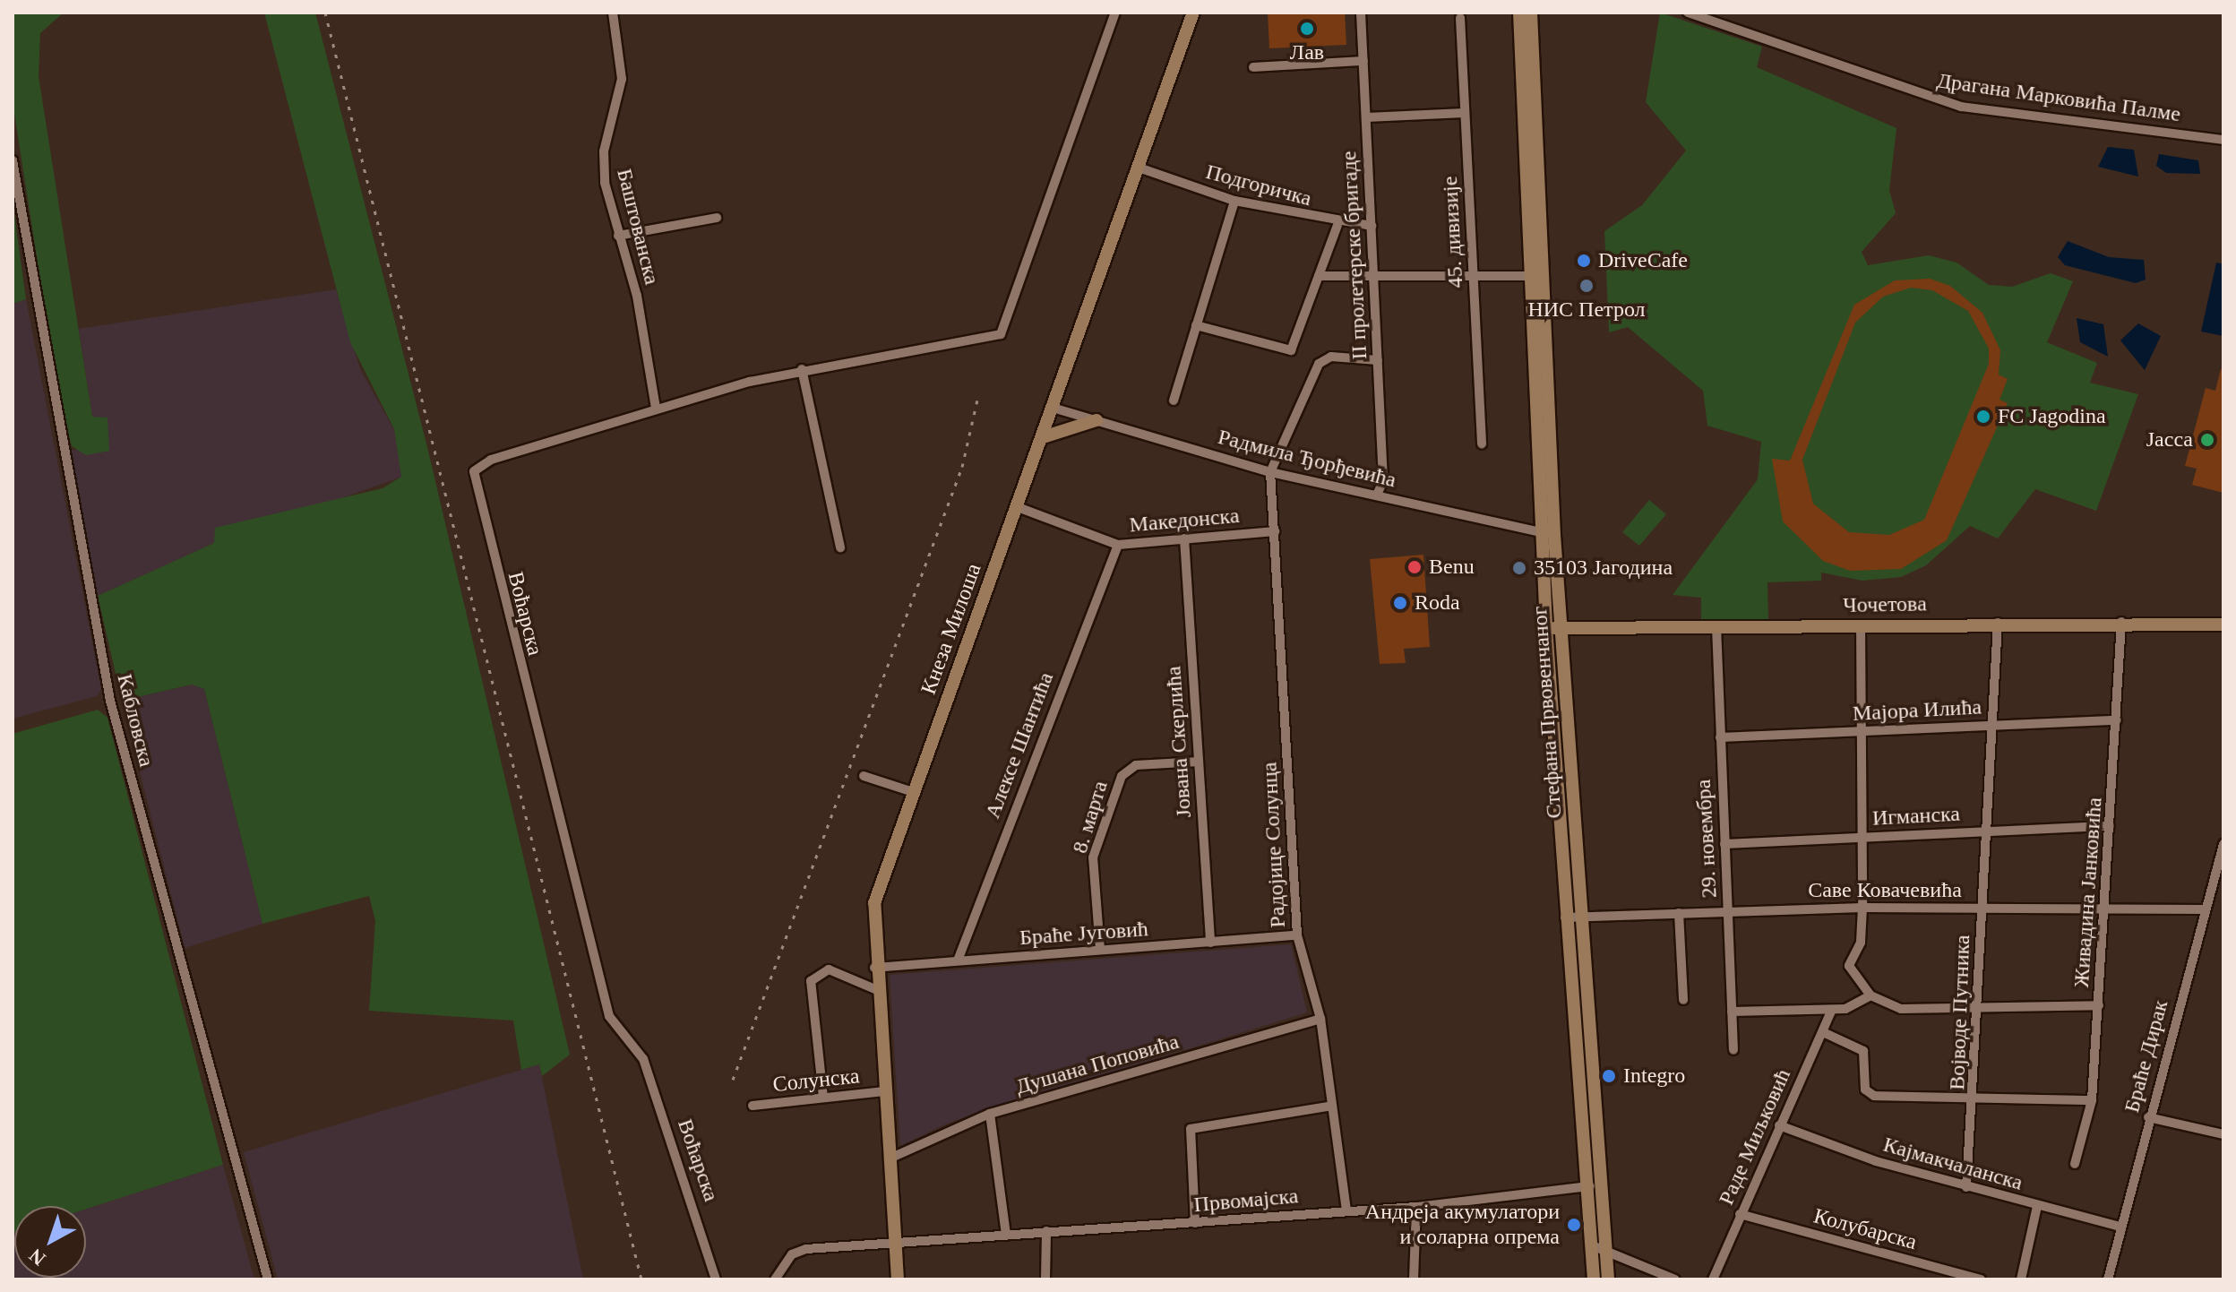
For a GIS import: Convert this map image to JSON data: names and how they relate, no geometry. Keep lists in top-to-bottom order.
{
  "streets": {
    "street": [
      "Драгана Марковића Палме",
      "Подгоричка",
      "Баштованска",
      "45. дивизије",
      "II пролетерске бригаде",
      "Радмила Ђорђевића",
      "Македонска",
      "Чочетова",
      "Воћарска",
      "Кнеза Милоша",
      "Мајора Илића",
      "Стефана Првовенчаног",
      "Кабловска",
      "Јована Скерлића",
      "Алексе Шантића",
      "Игманска",
      "8. марта",
      "29. новембра",
      "Радојице Солунца",
      "Саве Ковачевића",
      "Живадина Јанковића",
      "Браће Југовић",
      "Војводе Путника",
      "Браће Дирак",
      "Душана Поповића",
      "Солунска",
      "Раде Миљковић",
      "Кајмакчаланска",
      "Првомајска",
      "Колубарска"
    ]
  },
  "crossings": [
    ["Подгоричка", "II пролетерске бригаде"],
    ["Подгоричка", "Кнеза Милоша"],
    ["Баштованска", "Воћарска"],
    ["II пролетерске бригаде", "Радмила Ђорђевића"],
    ["Радмила Ђорђевића", "Кнеза Милоша"],
    ["Радмила Ђорђевића", "Стефана Првовенчаног"],
    ["Радмила Ђорђевића", "Радојице Солунца"],
    ["Македонска", "Кнеза Милоша"],
    ["Македонска", "Јована Скерлића"],
    ["Македонска", "Алексе Шантића"],
    ["Македонска", "Радојице Солунца"],
    ["Чочетова", "Стефана Првовенчаног"],
    ["Чочетова", "29. новембра"],
    ["Чочетова", "Живадина Јанковића"],
    ["Чочетова", "Војводе Путника"],
    ["Кнеза Милоша", "Браће Југовић"],
    ["Кнеза Милоша", "Душана Поповића"],
    ["Кнеза Милоша", "Солунска"],
    ["Кнеза Милоша", "Првомајска"],
    ["Мајора Илића", "29. новембра"],
    ["Мајора Илића", "Живадина Јанковића"],
    ["Мајора Илића", "Војводе Путника"],
    ["Стефана Првовенчаног", "Саве Ковачевића"],
    ["Стефана Првовенчаног", "Првомајска"],
    ["Јована Скерлића", "8. марта"],
    ["Јована Скерлића", "Браће Југовић"],
    ["Алексе Шантића", "Браће Југовић"],
    ["Игманска", "29. новембра"],
    ["Игманска", "Живадина Јанковића"],
    ["Игманска", "Војводе Путника"],
    ["8. марта", "Браће Југовић"],
    ["29. новембра", "Саве Ковачевића"],
    ["Радојице Солунца", "Браће Југовић"],
    ["Радојице Солунца", "Душана Поповића"],
    ["Радојице Солунца", "Првомајска"],
    ["Саве Ковачевића", "Живадина Јанковића"],
    ["Саве Ковачевића", "Војводе Путника"],
    ["Саве Ковачевића", "Браће Дирак"],
    ["Војводе Путника", "Кајмакчаланска"],
    ["Браће Дирак", "Кајмакчаланска"],
    ["Раде Миљковић", "Кајмакчаланска"],
    ["Раде Миљковић", "Колубарска"]
  ],
  "places": [
    "Лав",
    "DriveCafe",
    "НИС Петрол",
    "FC Jagodina",
    "Јасса",
    "Benu",
    "35103 Јагодина",
    "Roda",
    "Integro",
    "Андреја акумулатори и соларна опрема"
  ],
  "north": "bottom left"
}
